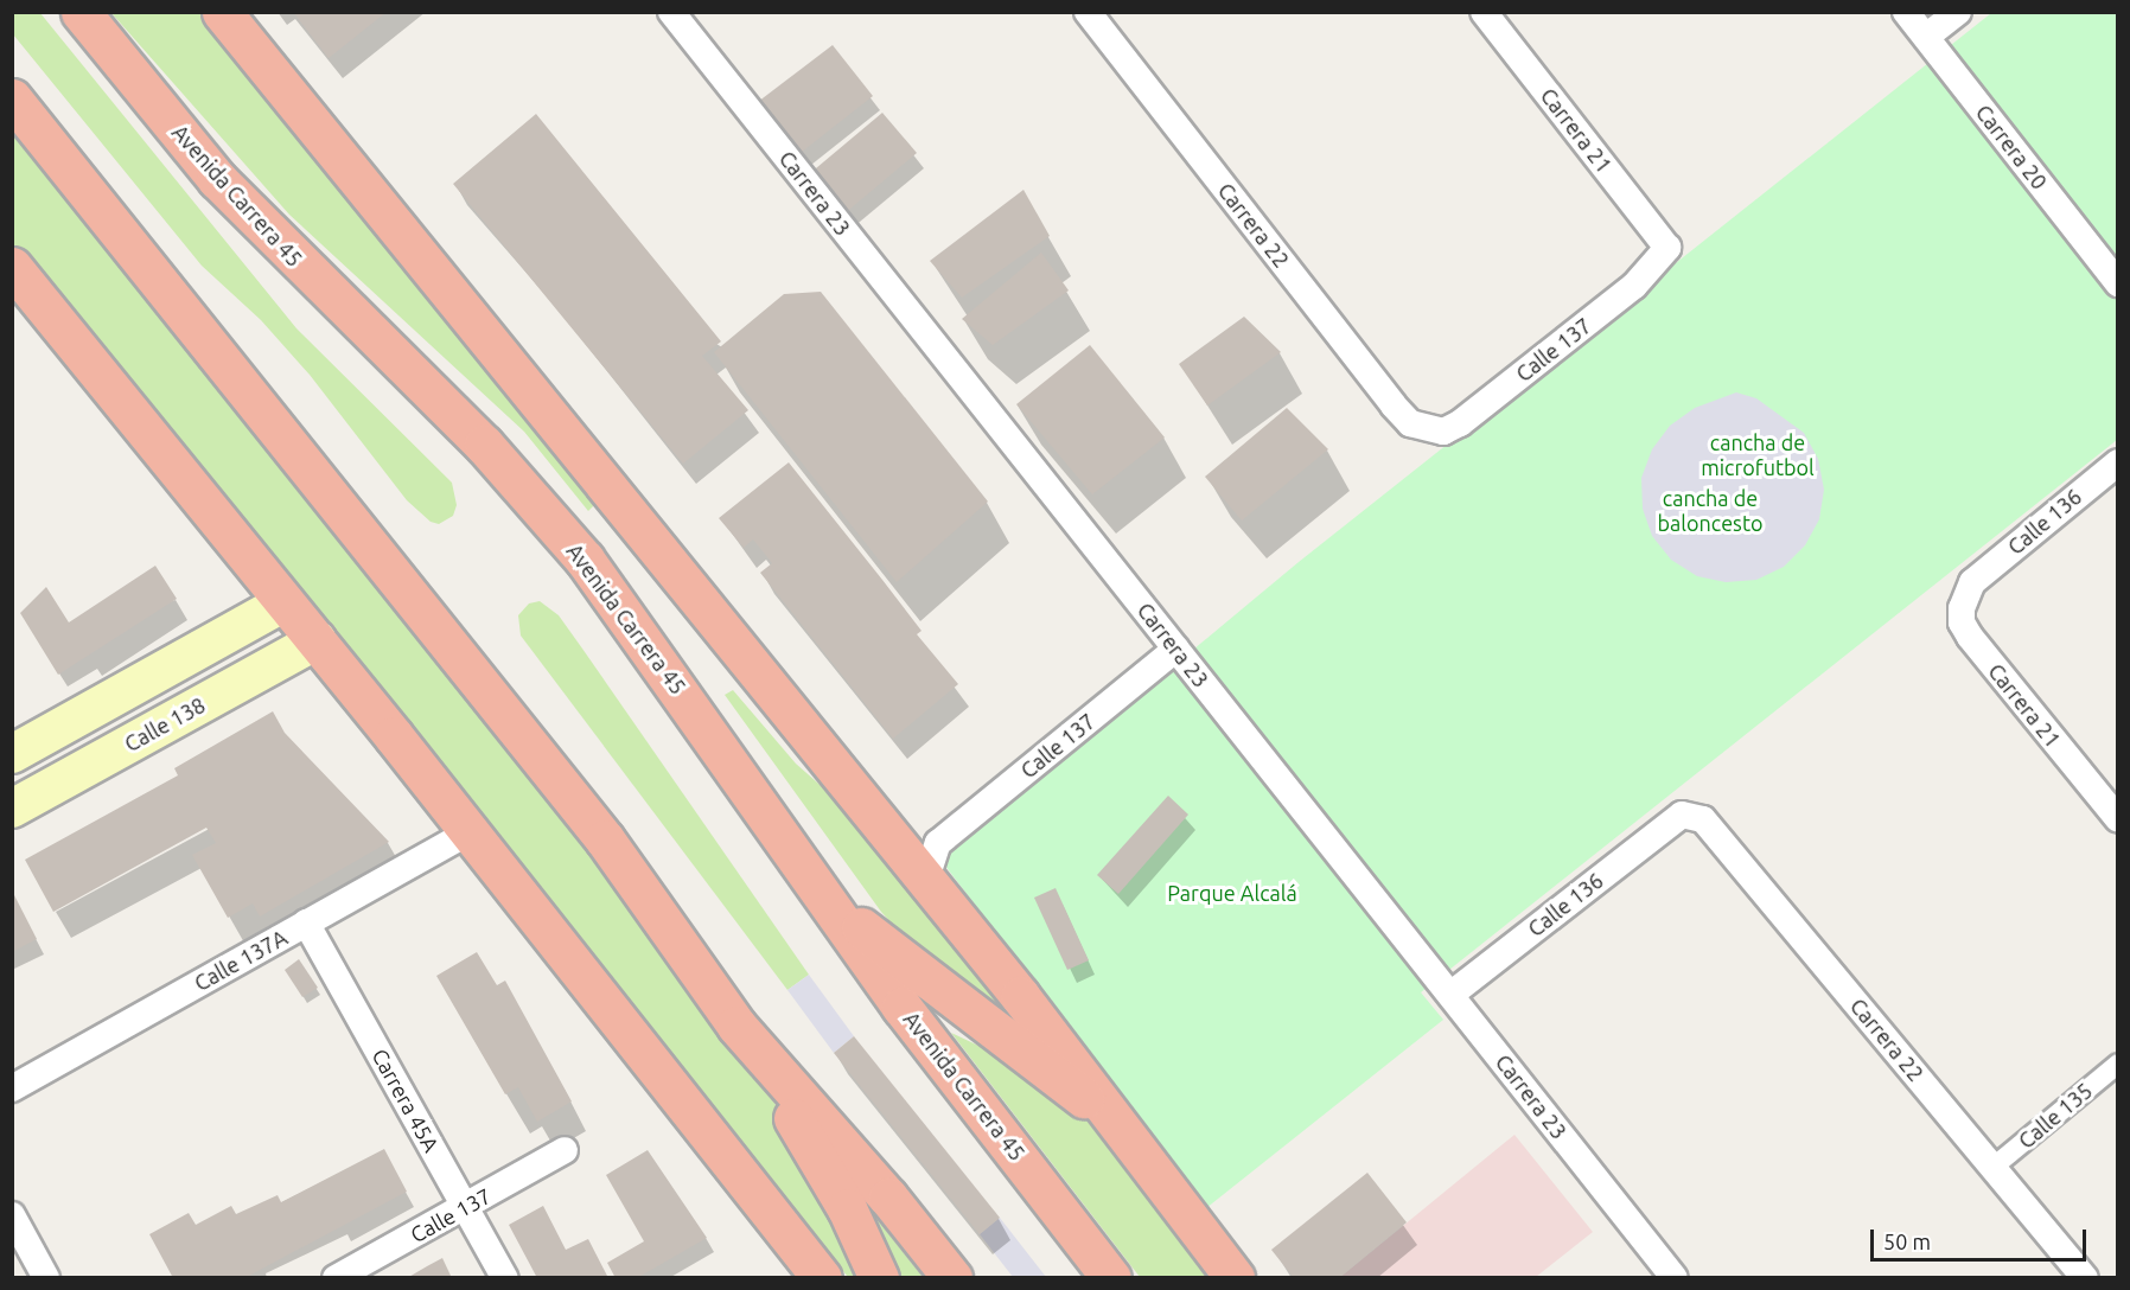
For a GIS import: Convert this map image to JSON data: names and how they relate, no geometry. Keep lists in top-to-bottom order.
{
  "streets": {
    "highway": ["Avenida Carrera 45"],
    "main road": ["Calle 138"],
    "street": [
      "Carrera 21",
      "Carrera 20",
      "Carrera 23",
      "Carrera 22",
      "Calle 137",
      "Calle 136",
      "Calle 137A",
      "Carrera 45A",
      "Calle 135"
    ]
  },
  "crossings": [
    ["Carrera 21", "Calle 137"],
    ["Carrera 21", "Calle 136"],
    ["Carrera 23", "Calle 137"],
    ["Carrera 23", "Calle 136"],
    ["Carrera 22", "Calle 137"],
    ["Carrera 22", "Calle 136"],
    ["Carrera 22", "Calle 135"],
    ["Calle 137", "Carrera 45A"],
    ["Calle 137A", "Carrera 45A"]
  ],
  "parks": ["cancha de microfutbol", "cancha de baloncesto", "Parque Alcalá"],
  "scale_bar": "50 m"
}
